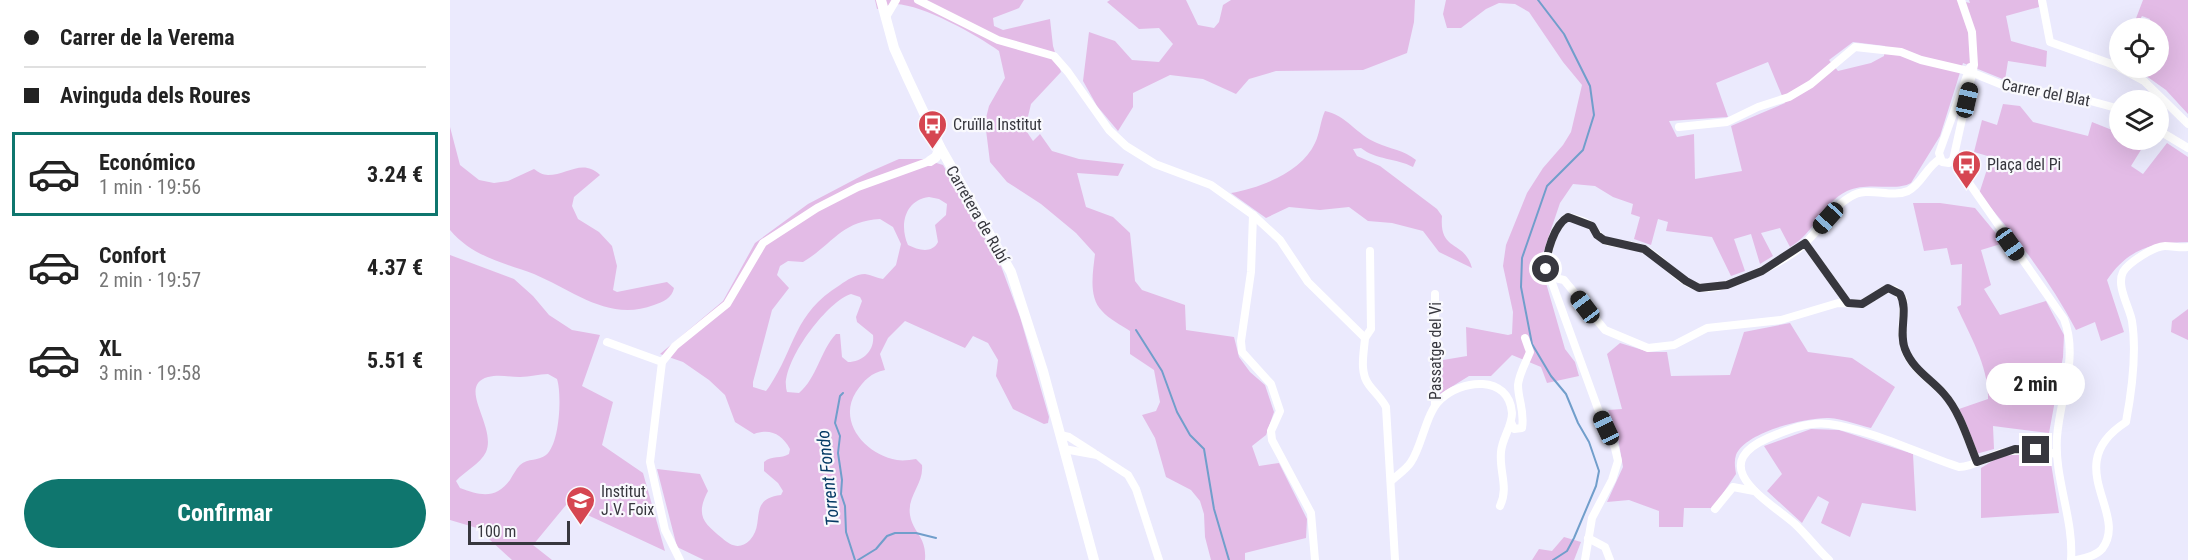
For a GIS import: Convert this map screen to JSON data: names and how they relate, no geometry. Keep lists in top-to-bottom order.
{
  "streets": {
    "street": ["Carrer del Blat", "Carretera de Rubí", "Passatge del Vi"]
  },
  "water": ["Torrent Fondo"],
  "places": {
    "bus stop": ["Cruïlla Institut", "Plaça del Pi"],
    "school or university": ["Institut J.V. Foix"]
  },
  "scale_bar": "100 m",
  "page": {
    "banner": ["Carrer de la Verema", "Avinguda dels Roures"],
    "list": [
      {
        "name": "Económico",
        "note": "1 min · 19:56",
        "value": "3.24 €"
      },
      {
        "name": "Confort",
        "note": "2 min · 19:57",
        "value": "4.37 €"
      },
      {
        "name": "XL",
        "note": "3 min · 19:58",
        "value": "5.51 €"
      }
    ],
    "bubble": "2 min",
    "buttons": "Confirmar",
    "scale": "100 m"
  }
}
